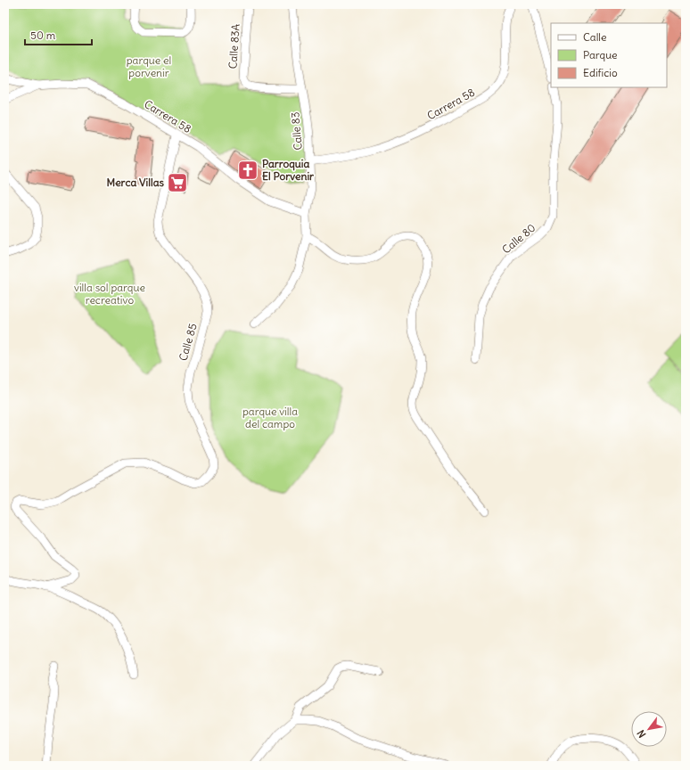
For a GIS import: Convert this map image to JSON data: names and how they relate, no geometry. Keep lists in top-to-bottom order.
{
  "streets": {
    "street": [
      "Calle 83A",
      "Carrera 58",
      "Calle 83",
      "Calle 80",
      "Calle 85"
    ]
  },
  "crossings": [
    ["Calle 83A", "Calle 83"],
    ["Carrera 58", "Calle 83"],
    ["Carrera 58", "Calle 85"]
  ],
  "parks": ["parque el porvenir", "villa sol parque recreativo", "parque villa del campo"],
  "places": {
    "church": ["Parroquia El Porvenir"],
    "supermarket": ["Merca Villas"]
  },
  "legend": ["Calle", "Parque", "Edificio"],
  "scale_bar": "50 m",
  "north": "bottom left"
}
